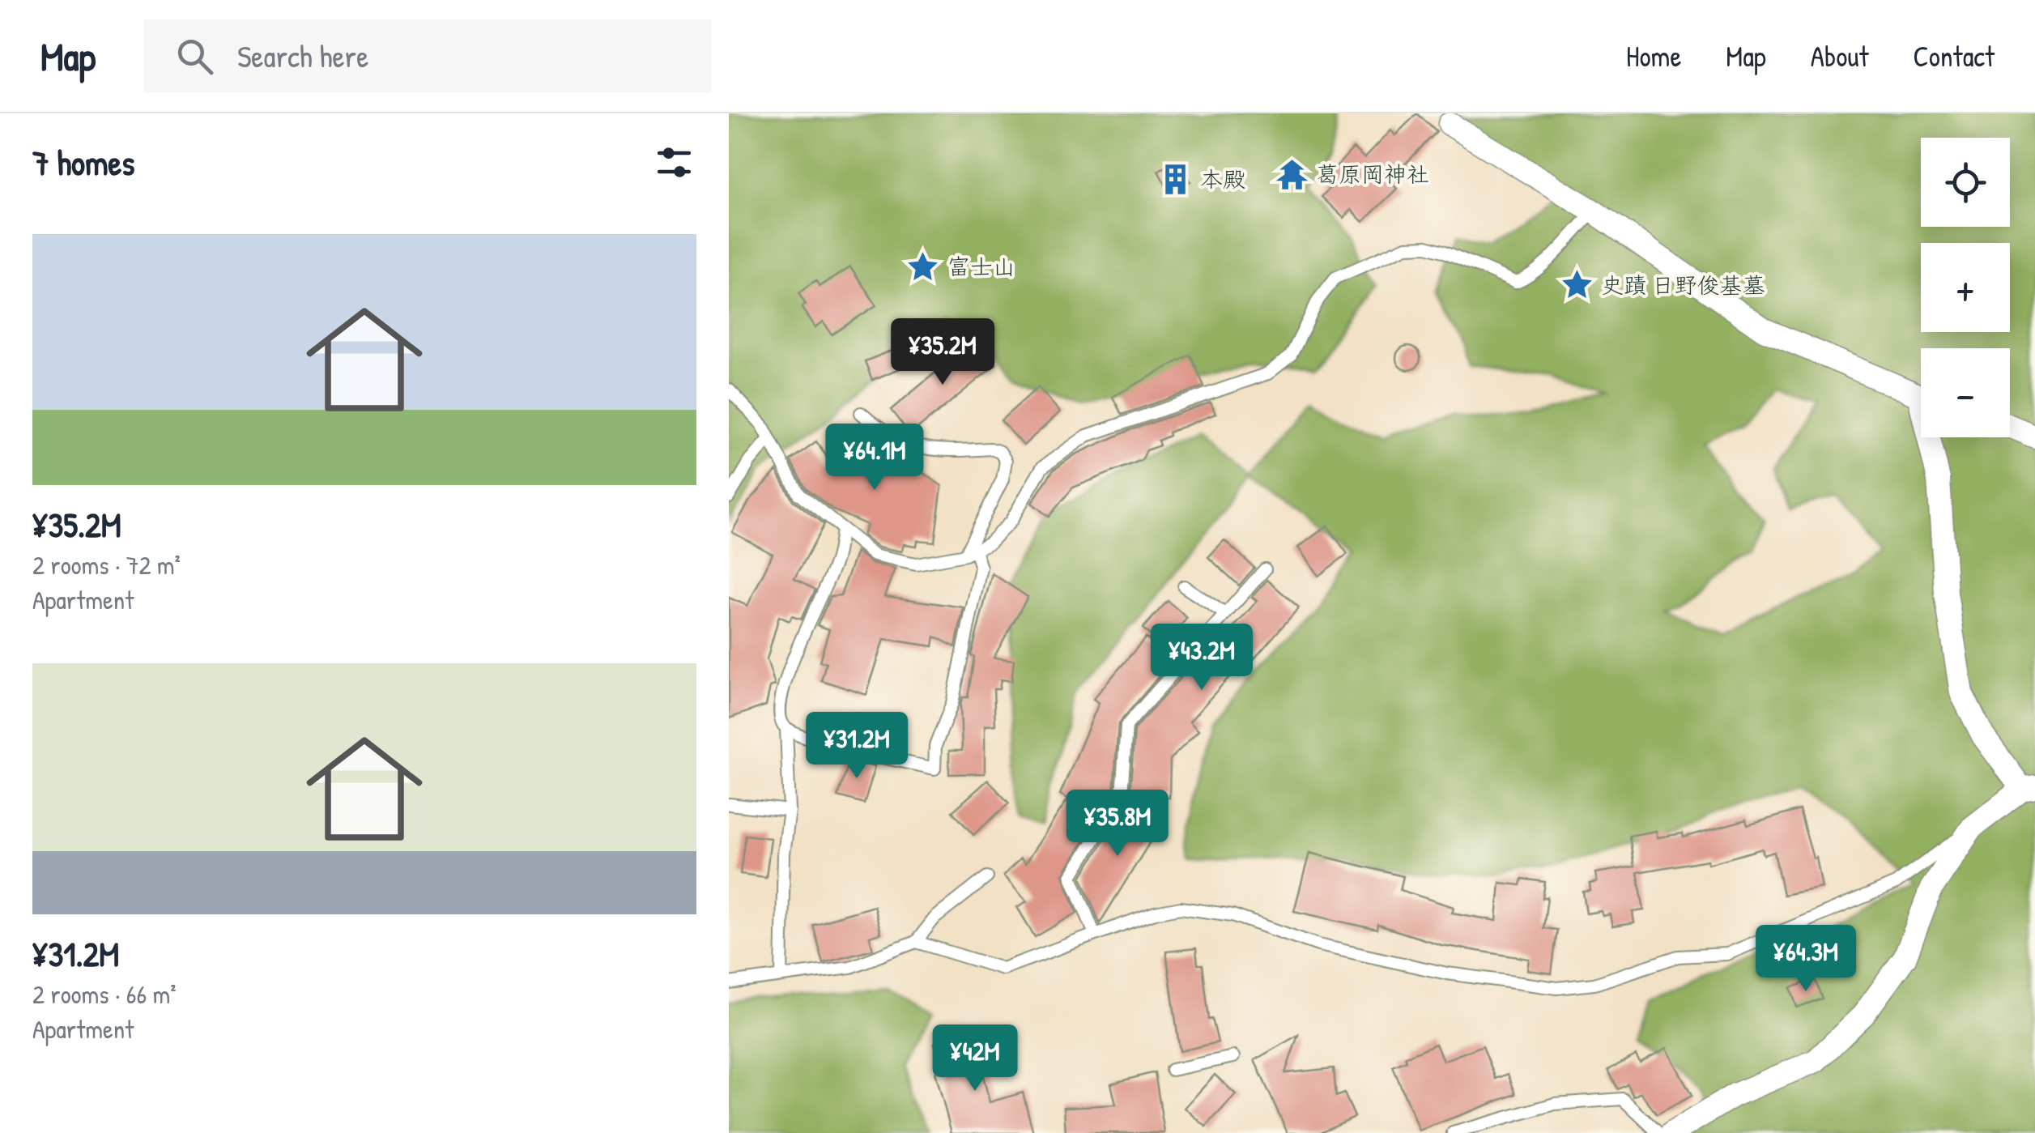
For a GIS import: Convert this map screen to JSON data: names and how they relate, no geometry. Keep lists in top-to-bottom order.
{
  "places": {
    "temple": ["葛原岡神社"],
    "building": ["本殿"],
    "place": ["富士山", "史蹟 日野俊基墓"]
  },
  "page": {
    "header": "Map",
    "search": "Search here",
    "nav": [
      "Home",
      "Map",
      "About",
      "Contact"
    ],
    "heading": "7 homes",
    "map_buttons": ["+", "−"],
    "list": [
      {
        "name": "¥35.2M",
        "note": "2 rooms · 72 m² · Apartment"
      },
      {
        "name": "¥31.2M",
        "note": "2 rooms · 66 m² · Apartment"
      }
    ],
    "price": [
      "¥35.2M",
      "¥64.1M",
      "¥43.2M",
      "¥31.2M",
      "¥35.8M",
      "¥64.3M",
      "¥42M"
    ]
  }
}
